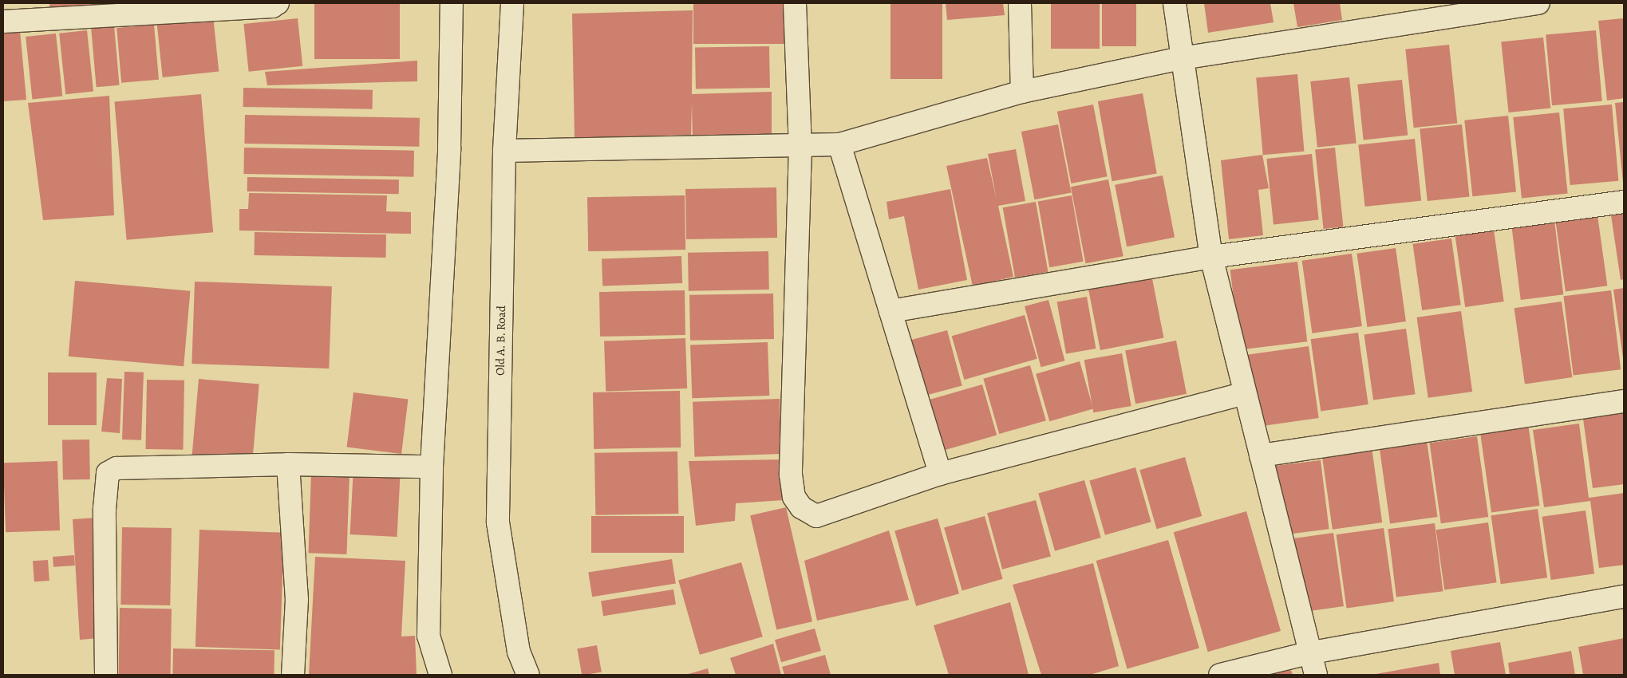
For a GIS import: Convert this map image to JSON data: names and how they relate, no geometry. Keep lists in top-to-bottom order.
{
  "streets": {
    "street": ["Old A. B. Road"]
  }
}
